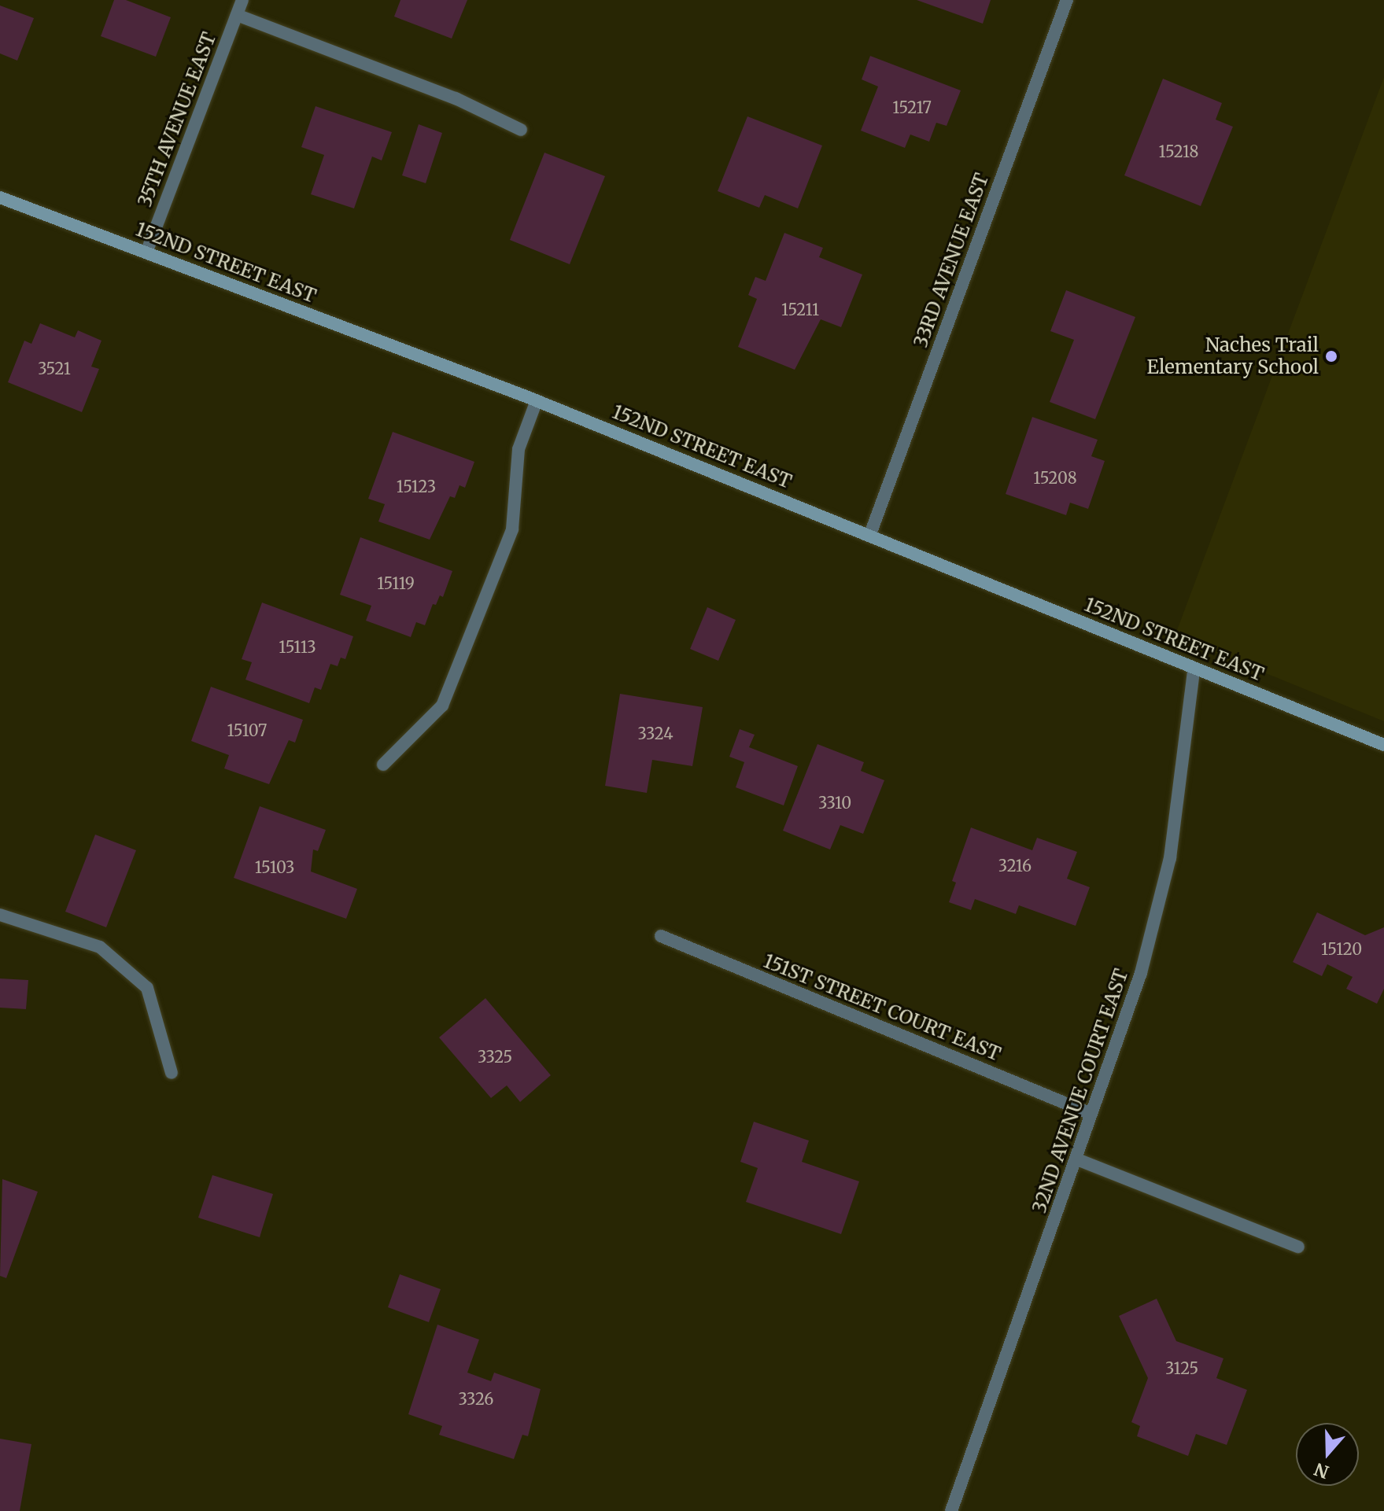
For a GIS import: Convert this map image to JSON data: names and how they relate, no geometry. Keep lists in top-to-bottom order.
{
  "streets": {
    "main road": ["152ND STREET EAST"],
    "street": [
      "35TH AVENUE EAST",
      "33RD AVENUE EAST",
      "151ST STREET COURT EAST",
      "32ND AVENUE COURT EAST"
    ]
  },
  "crossings": [
    ["35TH AVENUE EAST", "152ND STREET EAST"],
    ["33RD AVENUE EAST", "152ND STREET EAST"],
    ["152ND STREET EAST", "32ND AVENUE COURT EAST"],
    ["151ST STREET COURT EAST", "32ND AVENUE COURT EAST"]
  ],
  "places": ["Naches Trail Elementary School"],
  "house_numbers": [
    "15217",
    "15218",
    "15211",
    "3521",
    "15208",
    "15123",
    "15119",
    "15113",
    "15107",
    "3324",
    "3310",
    "3216",
    "15103",
    "15120",
    "3325",
    "3125",
    "3326"
  ],
  "north": "bottom"
}
